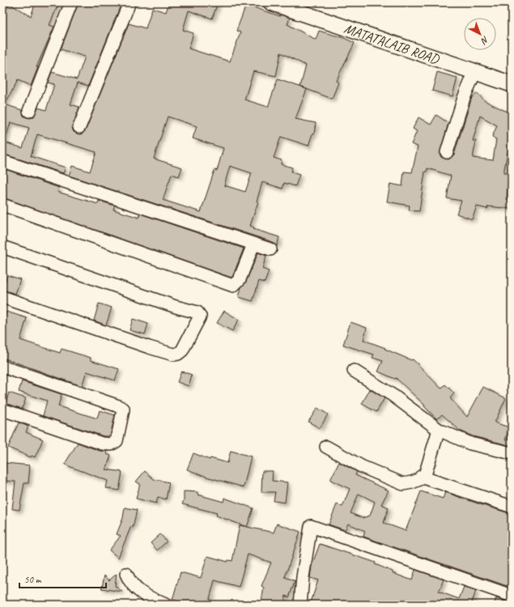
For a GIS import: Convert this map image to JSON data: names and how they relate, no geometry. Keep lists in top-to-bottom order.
{
  "streets": {
    "main road": ["MATATALAIB ROAD"]
  },
  "scale_bar": "50 m",
  "north": "bottom right"
}
